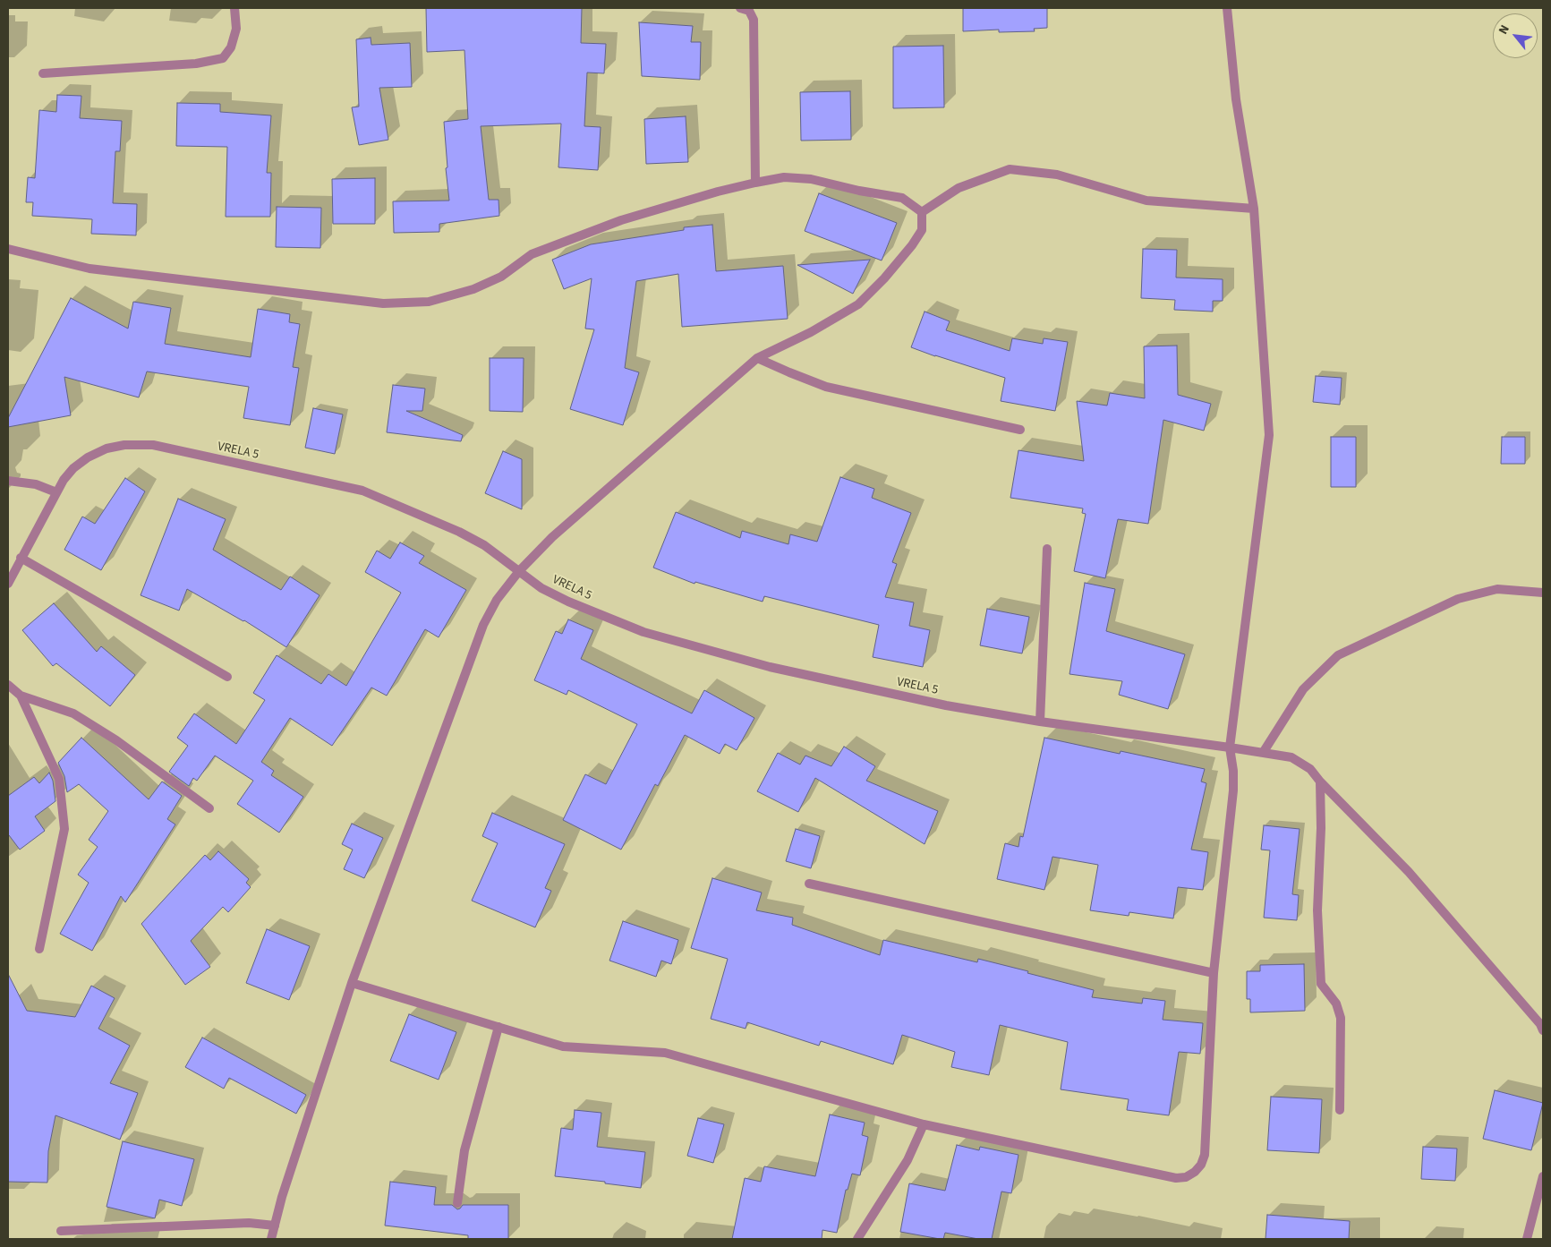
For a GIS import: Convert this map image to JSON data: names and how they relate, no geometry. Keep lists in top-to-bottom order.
{
  "streets": {
    "street": ["VRELA 5"]
  },
  "north": "top left"
}
